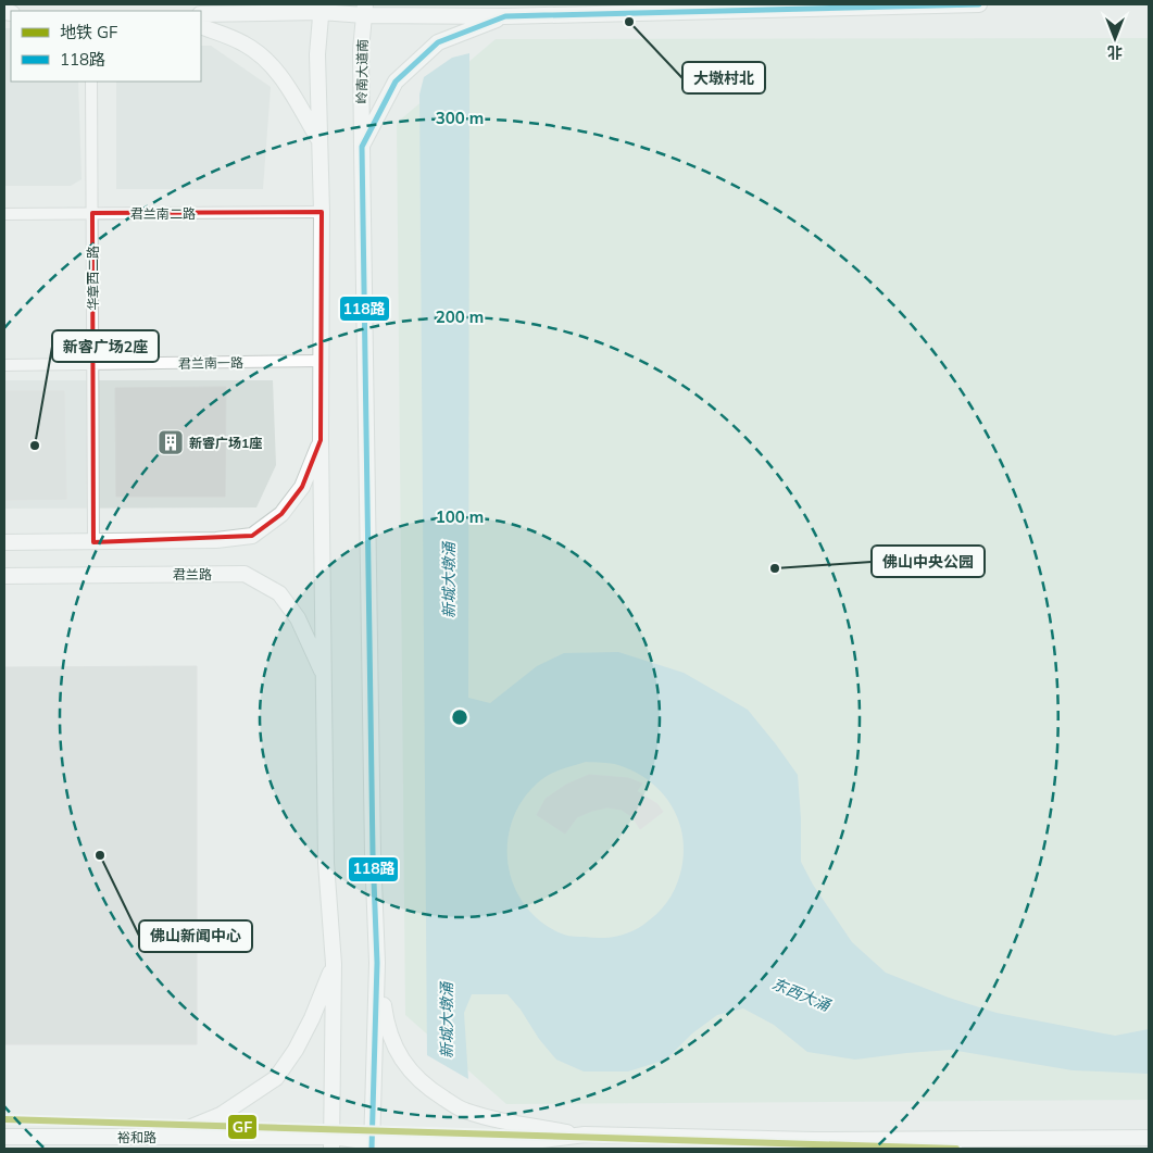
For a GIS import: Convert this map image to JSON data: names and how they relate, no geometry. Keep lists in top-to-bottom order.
{
  "streets": {
    "main road": ["岭南大道南", "君兰路", "裕和路"],
    "street": ["君兰南二路", "华章西二路", "君兰南一路"]
  },
  "crossings": [
    ["岭南大道南", "裕和路"],
    ["君兰南二路", "华章西二路"],
    ["华章西二路", "君兰南一路"]
  ],
  "water": ["新城大墩涌", "东西大涌"],
  "places": {
    "other": [
      "大墩村北",
      "新睿广场2座",
      "佛山中央公园",
      "佛山新闻中心"
    ],
    "building": ["新睿广场1座"]
  },
  "lines": ["transit line 118路", "metro line GF"],
  "legend": ["地铁 GF", "118路"],
  "north": "bottom",
  "rings": ["300 m", "200 m", "100 m"]
}
